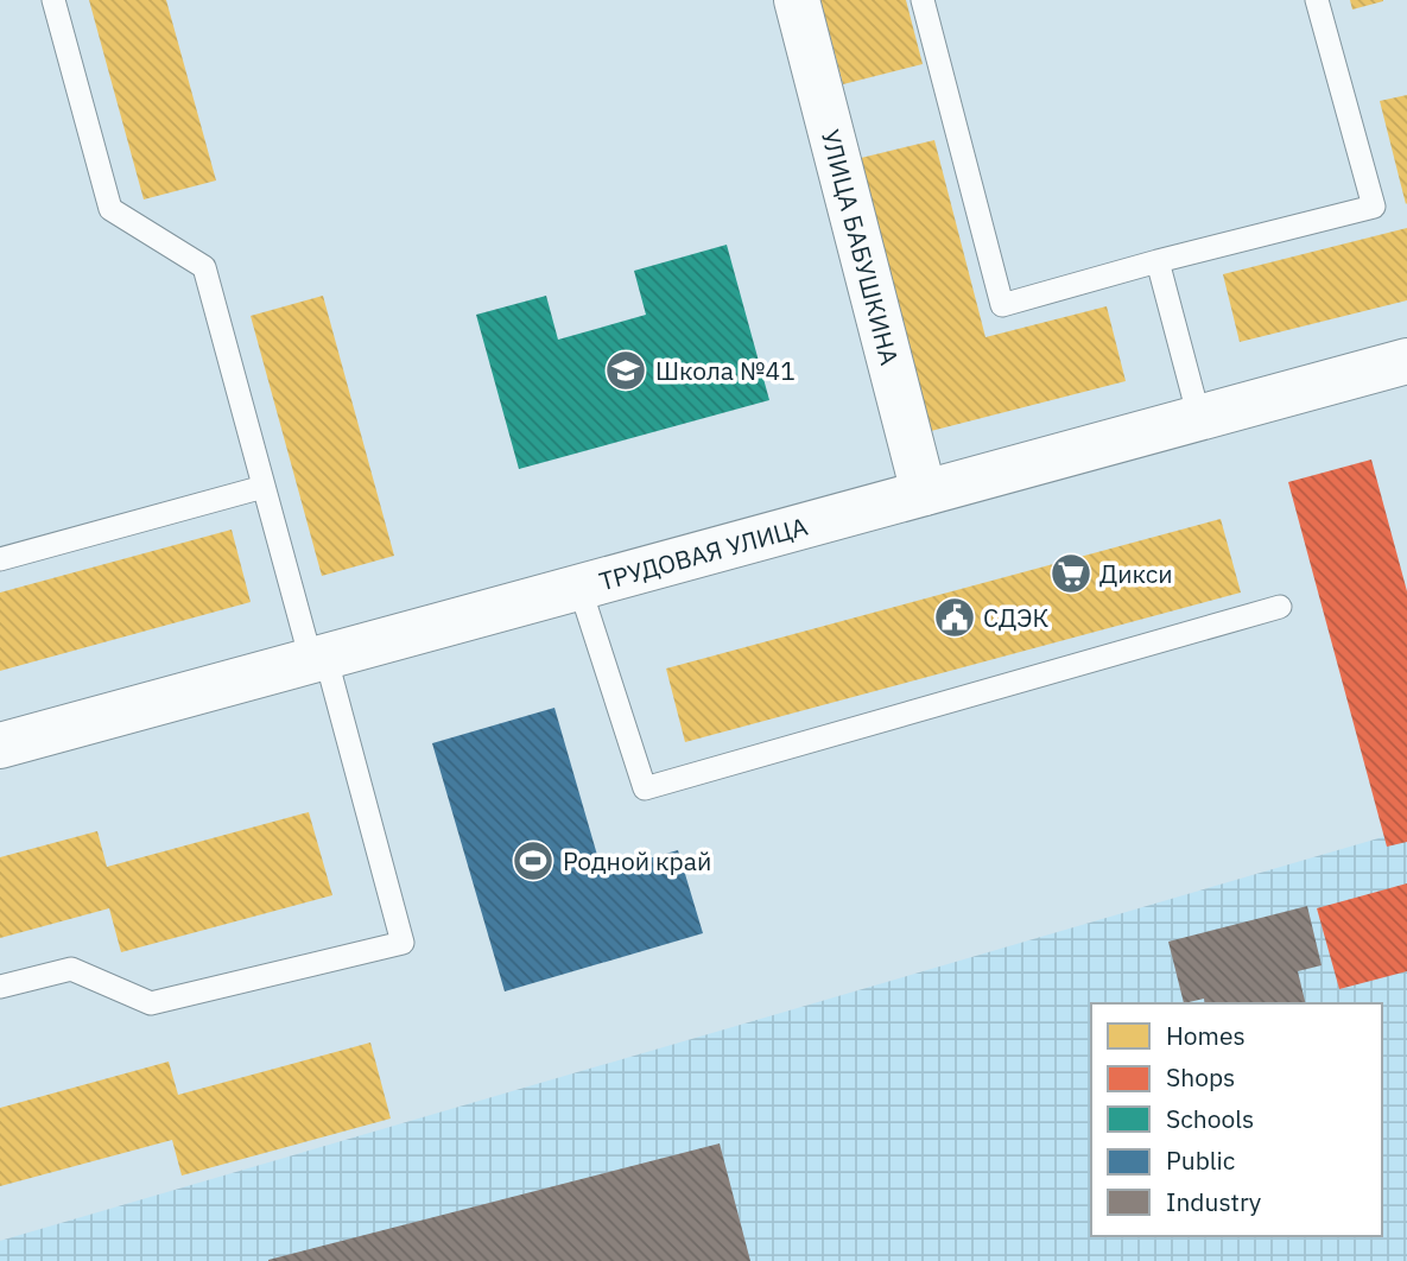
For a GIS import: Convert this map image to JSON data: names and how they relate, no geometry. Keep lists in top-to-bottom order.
{
  "streets": {
    "street": ["УЛИЦА БАБУШКИНА", "ТРУДОВАЯ УЛИЦА"]
  },
  "crossings": [
    ["УЛИЦА БАБУШКИНА", "ТРУДОВАЯ УЛИЦА"]
  ],
  "places": {
    "school or university": ["Школа №41"],
    "supermarket": ["Дикси"],
    "public building": ["СДЭК"],
    "sports": ["Родной край"]
  },
  "legend": [
    "Homes",
    "Shops",
    "Schools",
    "Public",
    "Industry"
  ]
}
